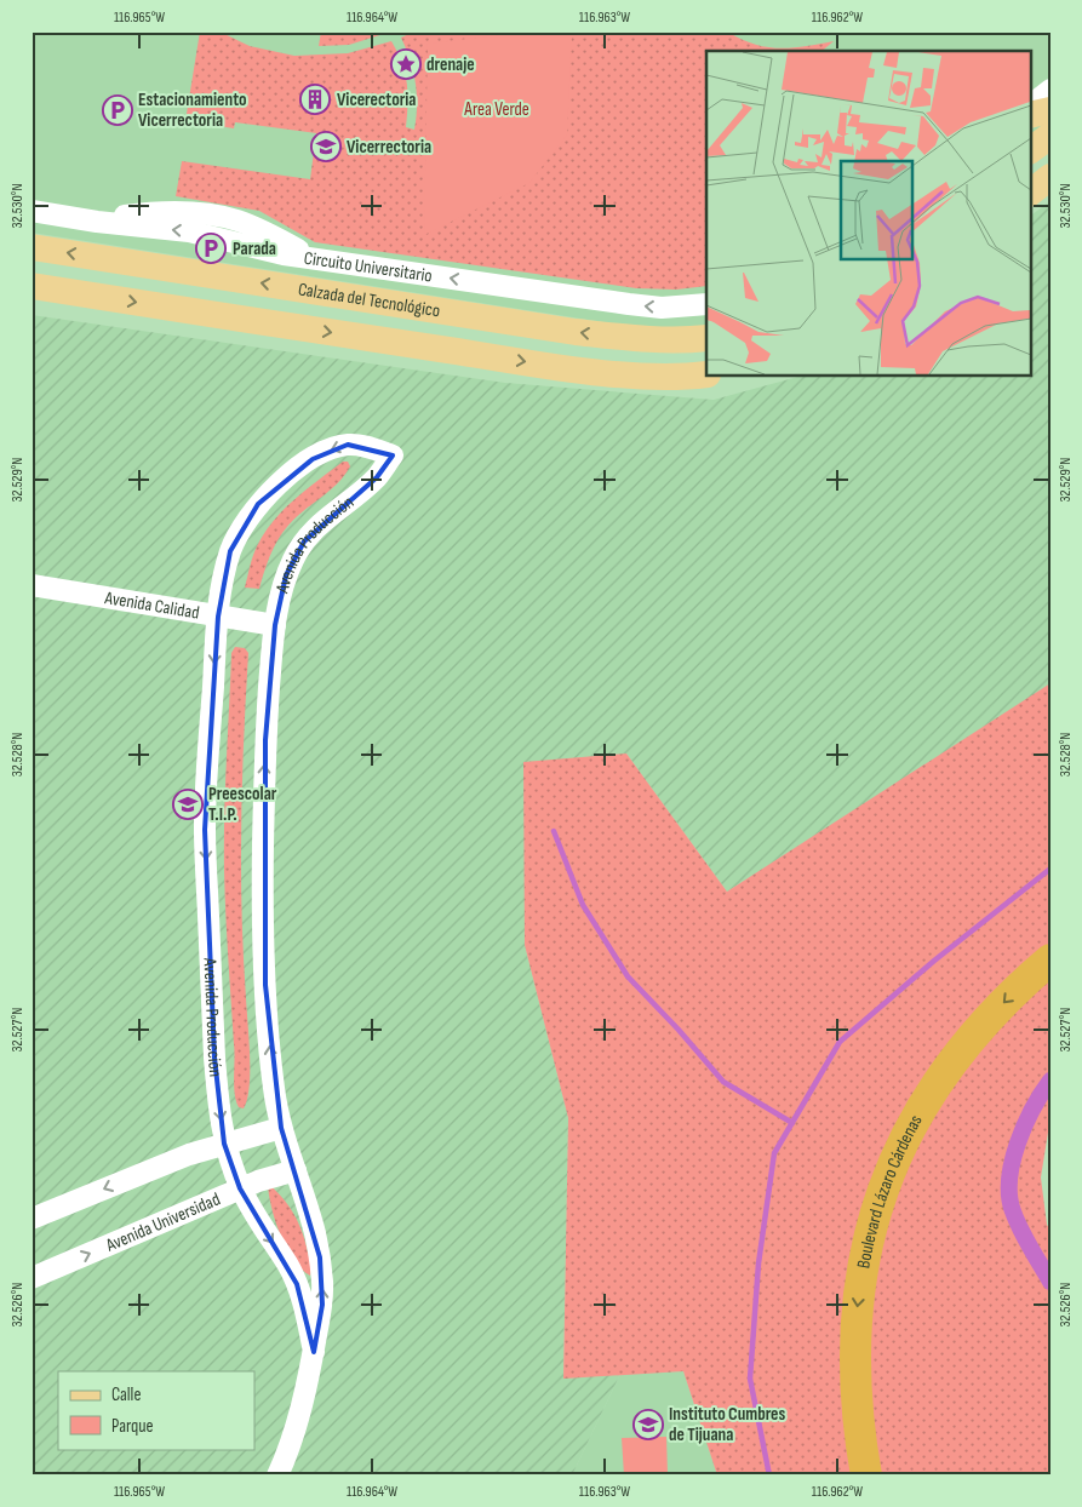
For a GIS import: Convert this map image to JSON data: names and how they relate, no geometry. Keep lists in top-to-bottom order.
{
  "streets": {
    "highway": ["Boulevard Lázaro Cárdenas"],
    "main road": ["Calzada del Tecnológico"],
    "street": [
      "Circuito Universitario",
      "Avenida Producción",
      "Avenida Calidad",
      "Avenida Universidad"
    ]
  },
  "crossings": [
    ["Avenida Producción", "Avenida Calidad"],
    ["Avenida Producción", "Avenida Universidad"]
  ],
  "one_way": ["Circuito Universitario", "Boulevard Lázaro Cárdenas"],
  "parks": ["Area Verde"],
  "places": {
    "place": ["drenaje"],
    "building": ["Vicerectoria"],
    "parking": ["Estacionamiento Vicerrectoria", "Parada"],
    "school or university": ["Vicerrectoria", "Preescolar T.I.P.", "Instituto Cumbres de Tijuana"]
  },
  "legend": ["Calle", "Parque"],
  "coordinates": [
    "116.965°W",
    "116.964°W",
    "116.963°W",
    "116.962°W",
    "32.530°N",
    "32.529°N",
    "32.528°N",
    "32.527°N",
    "32.526°N"
  ]
}
